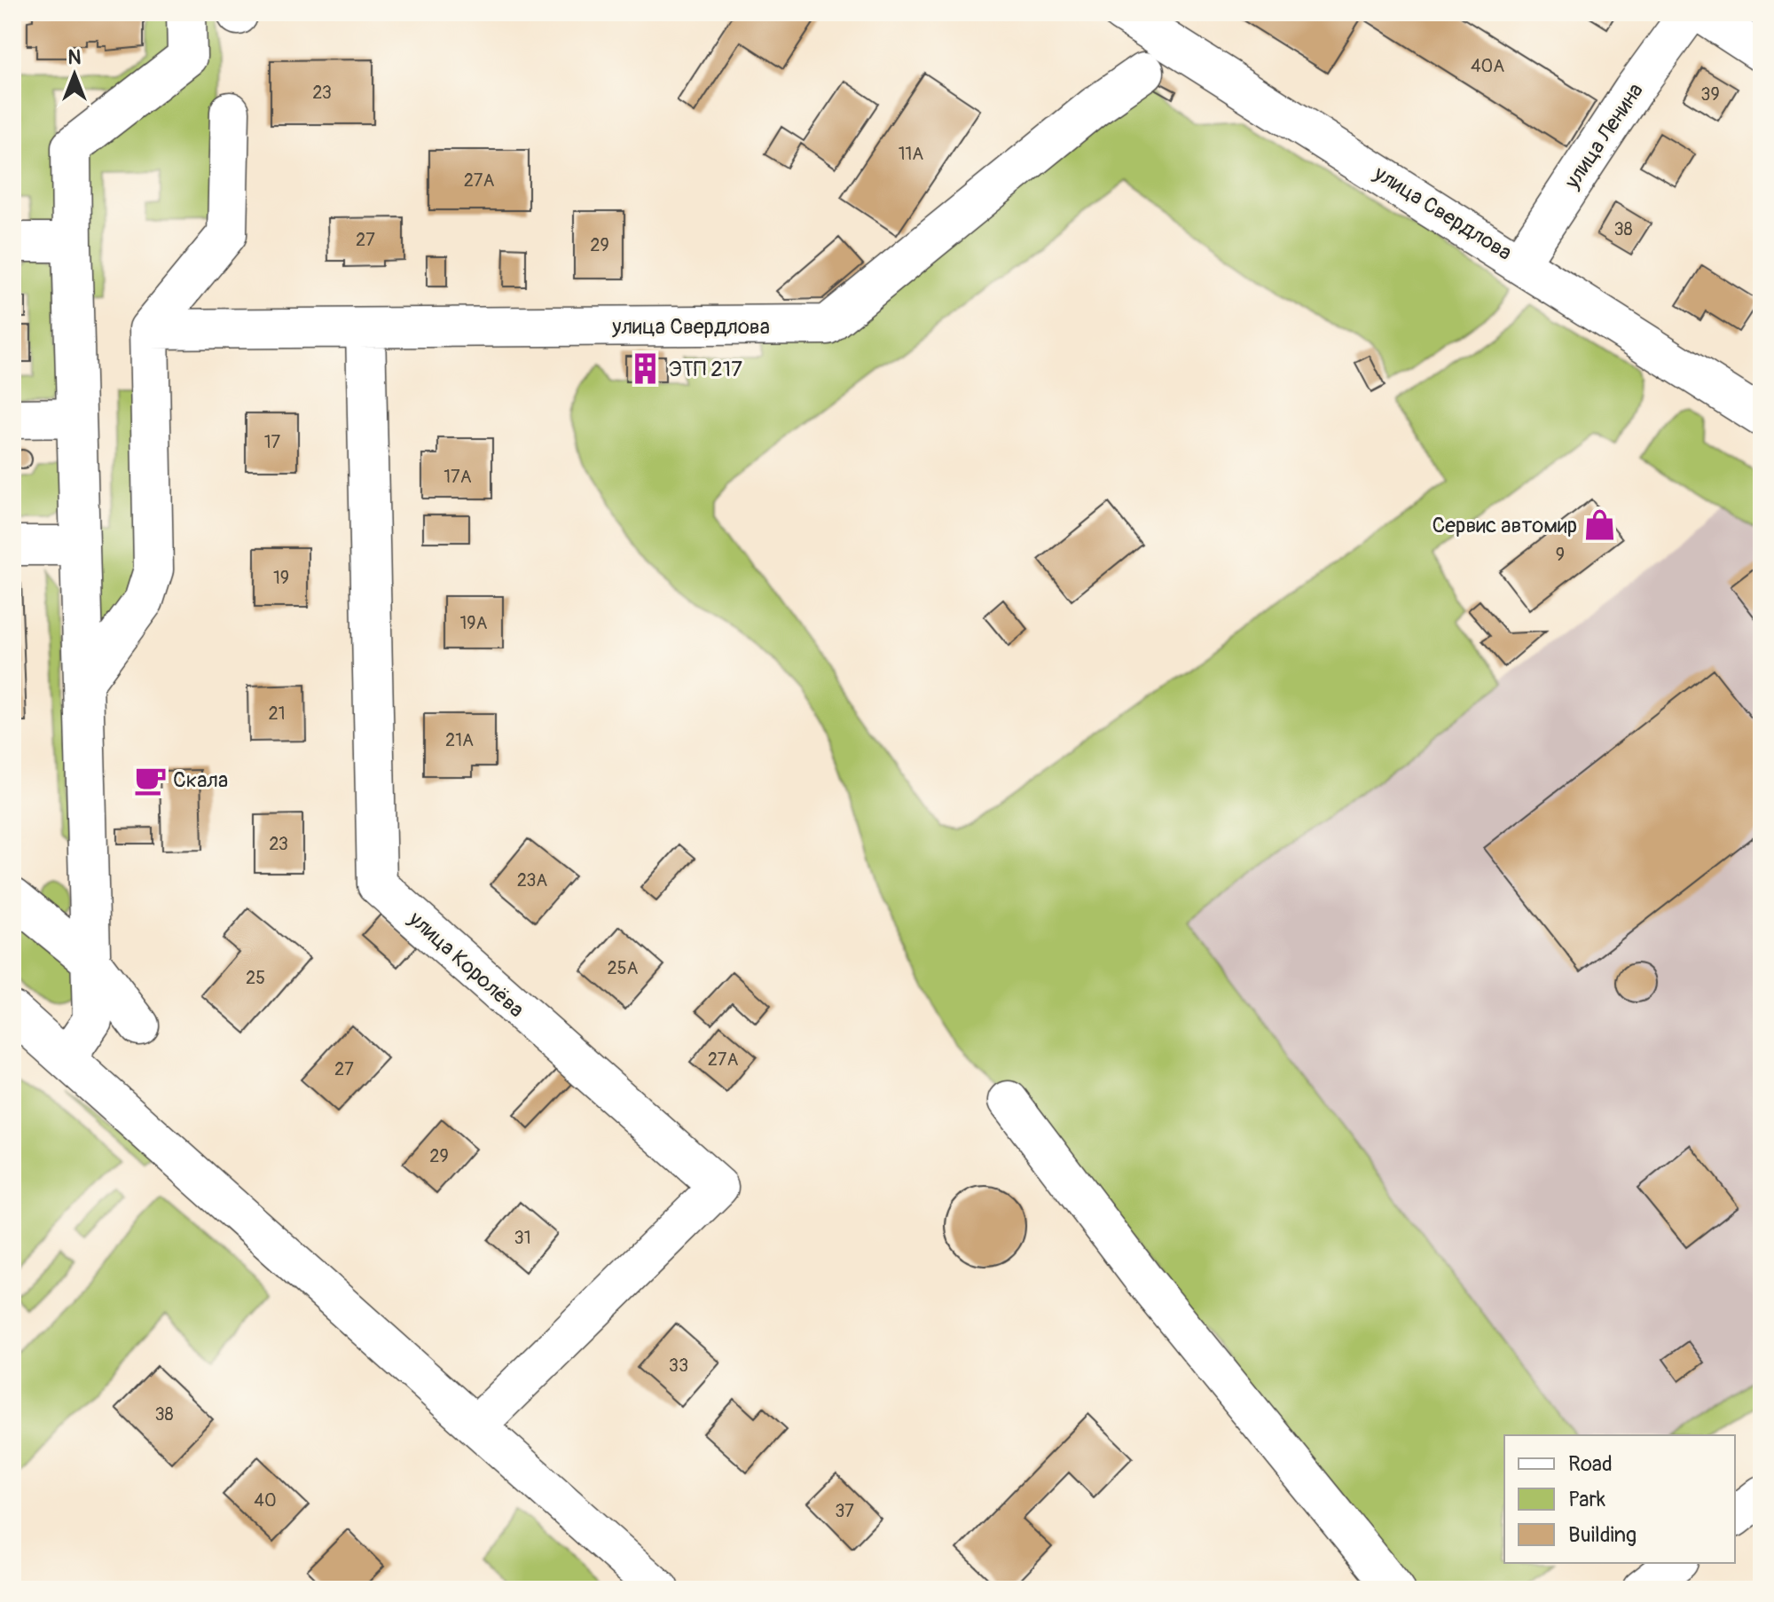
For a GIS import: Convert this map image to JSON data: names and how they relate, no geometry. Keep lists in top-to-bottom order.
{
  "streets": {
    "street": ["улица Ленина", "улица Свердлова", "улица Королёва"]
  },
  "crossings": [
    ["улица Ленина", "улица Свердлова"],
    ["улица Свердлова", "улица Королёва"]
  ],
  "places": {
    "building": ["ЭТП 217"],
    "shop": ["Сервис автомир"],
    "cafe": ["Скала"]
  },
  "house_numbers": [
    "40А",
    "23",
    "39",
    "11А",
    "27А",
    "38",
    "27",
    "29",
    "17",
    "17А",
    "9",
    "19",
    "19А",
    "21",
    "21А",
    "23",
    "23А",
    "25А",
    "25",
    "27А",
    "27",
    "29",
    "31",
    "33",
    "38",
    "40",
    "37"
  ],
  "legend": ["Road", "Park", "Building"],
  "north": "top"
}
